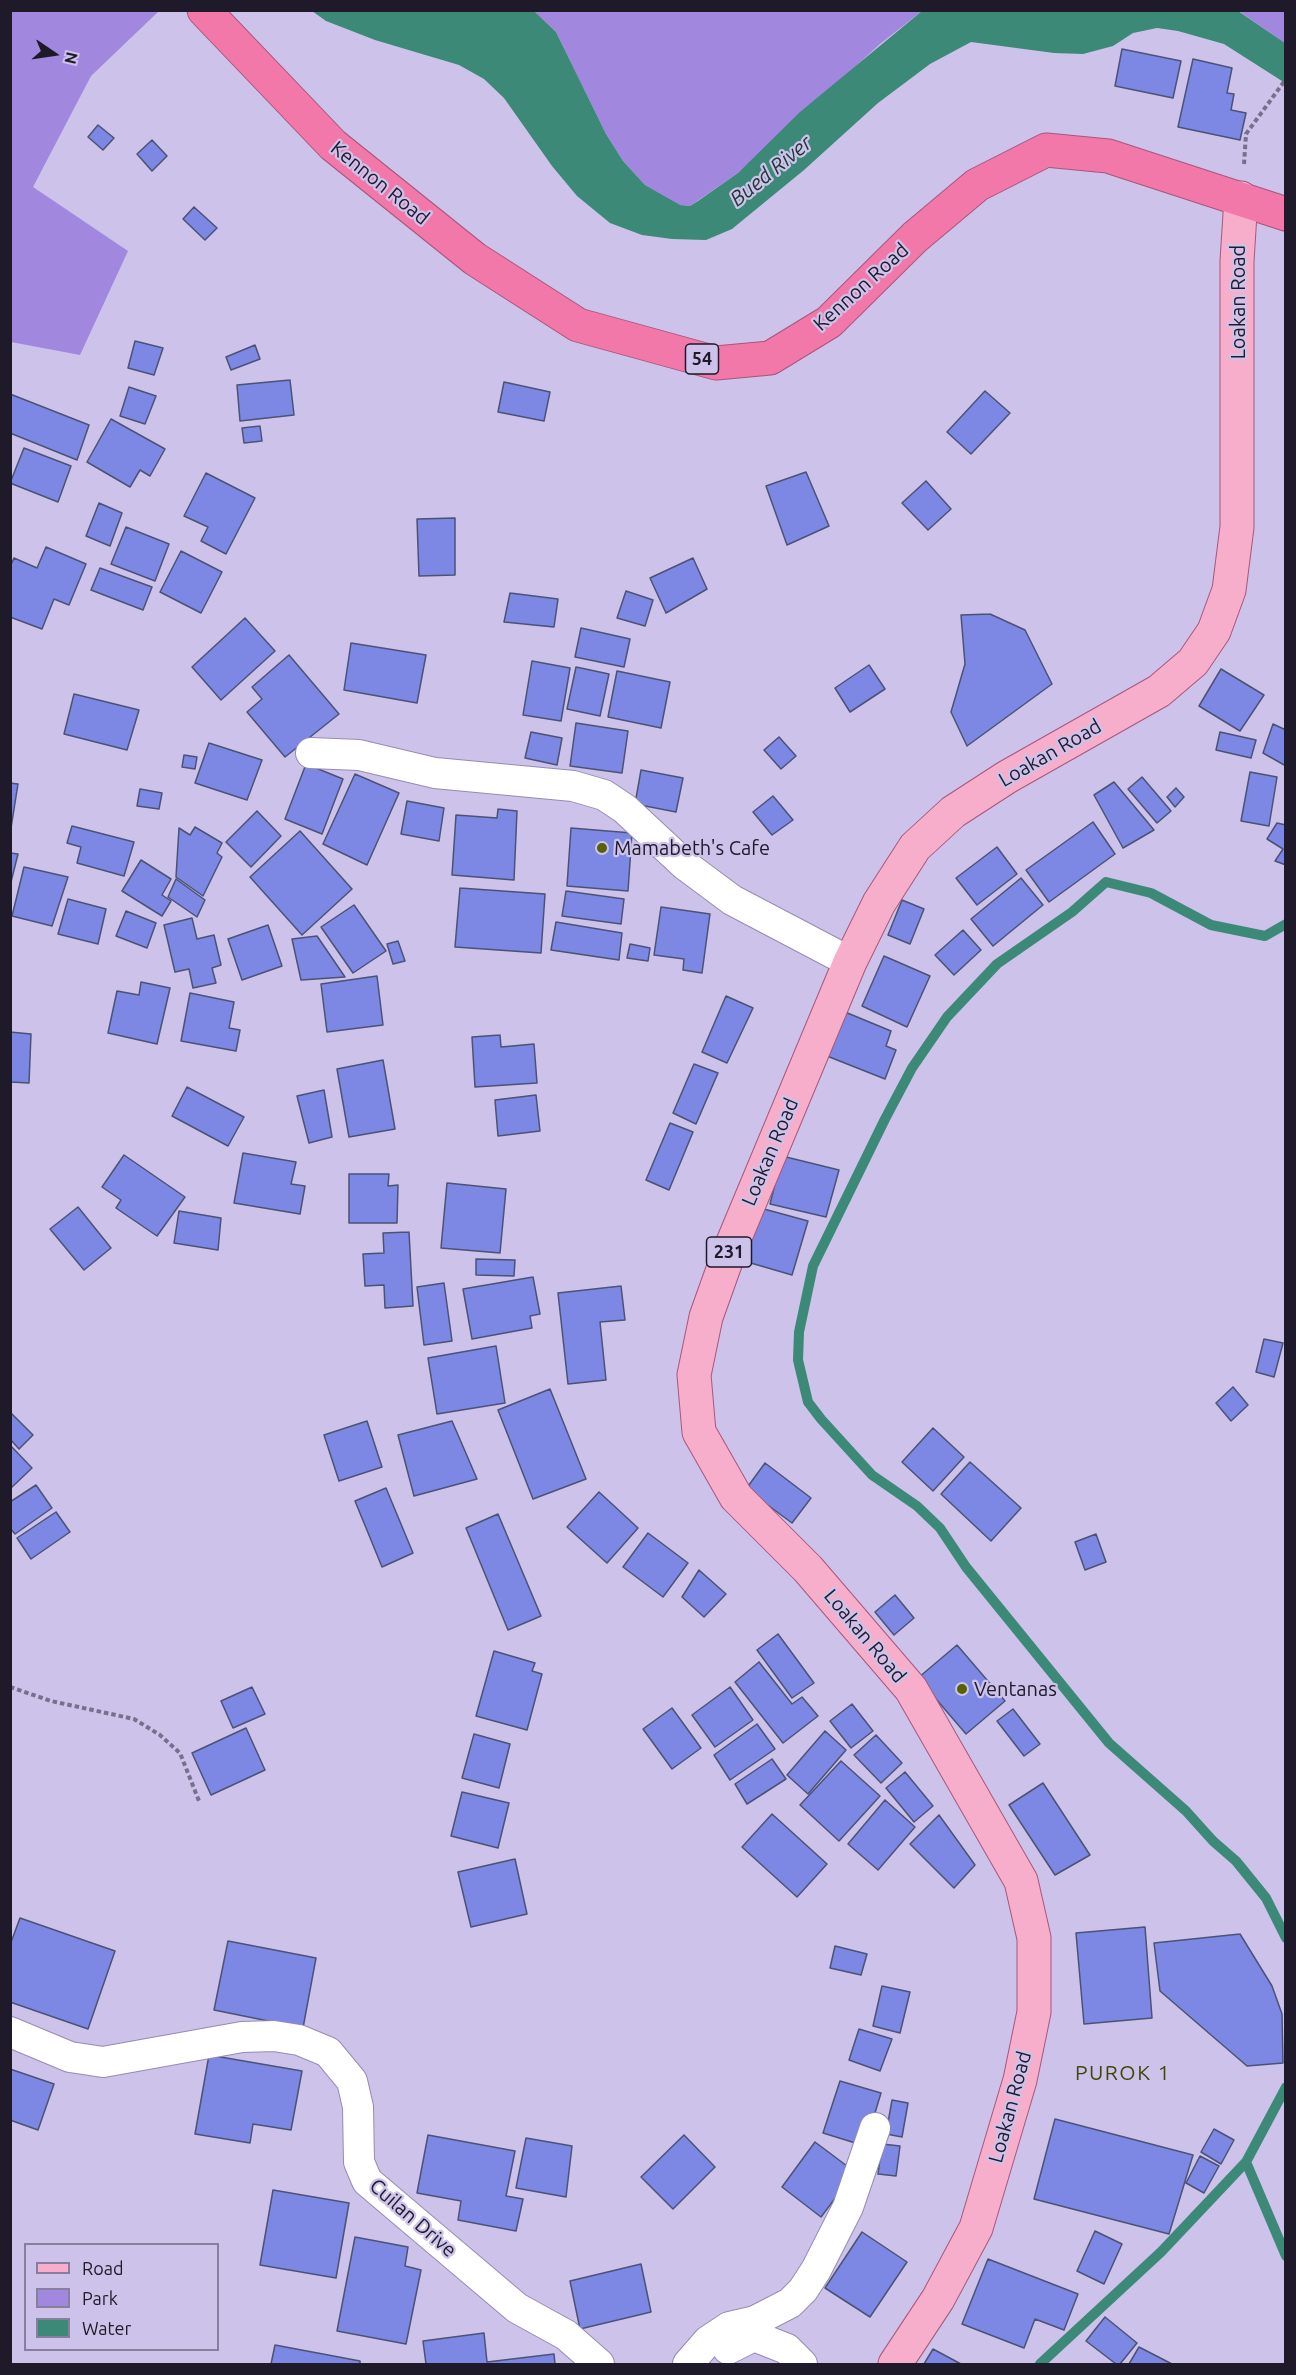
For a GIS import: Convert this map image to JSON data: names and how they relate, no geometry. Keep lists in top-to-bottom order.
{
  "streets": {
    "highway": ["Kennon Road", "54"],
    "main road": ["Loakan Road", "231"],
    "street": ["Cuilan Drive"]
  },
  "crossings": [
    ["Kennon Road", "Loakan Road"]
  ],
  "districts": ["PUROK 1"],
  "water": ["Bued River"],
  "places": ["Mamabeth's Cafe", "Ventanas"],
  "legend": ["Road", "Park", "Water"],
  "north": "right"
}
